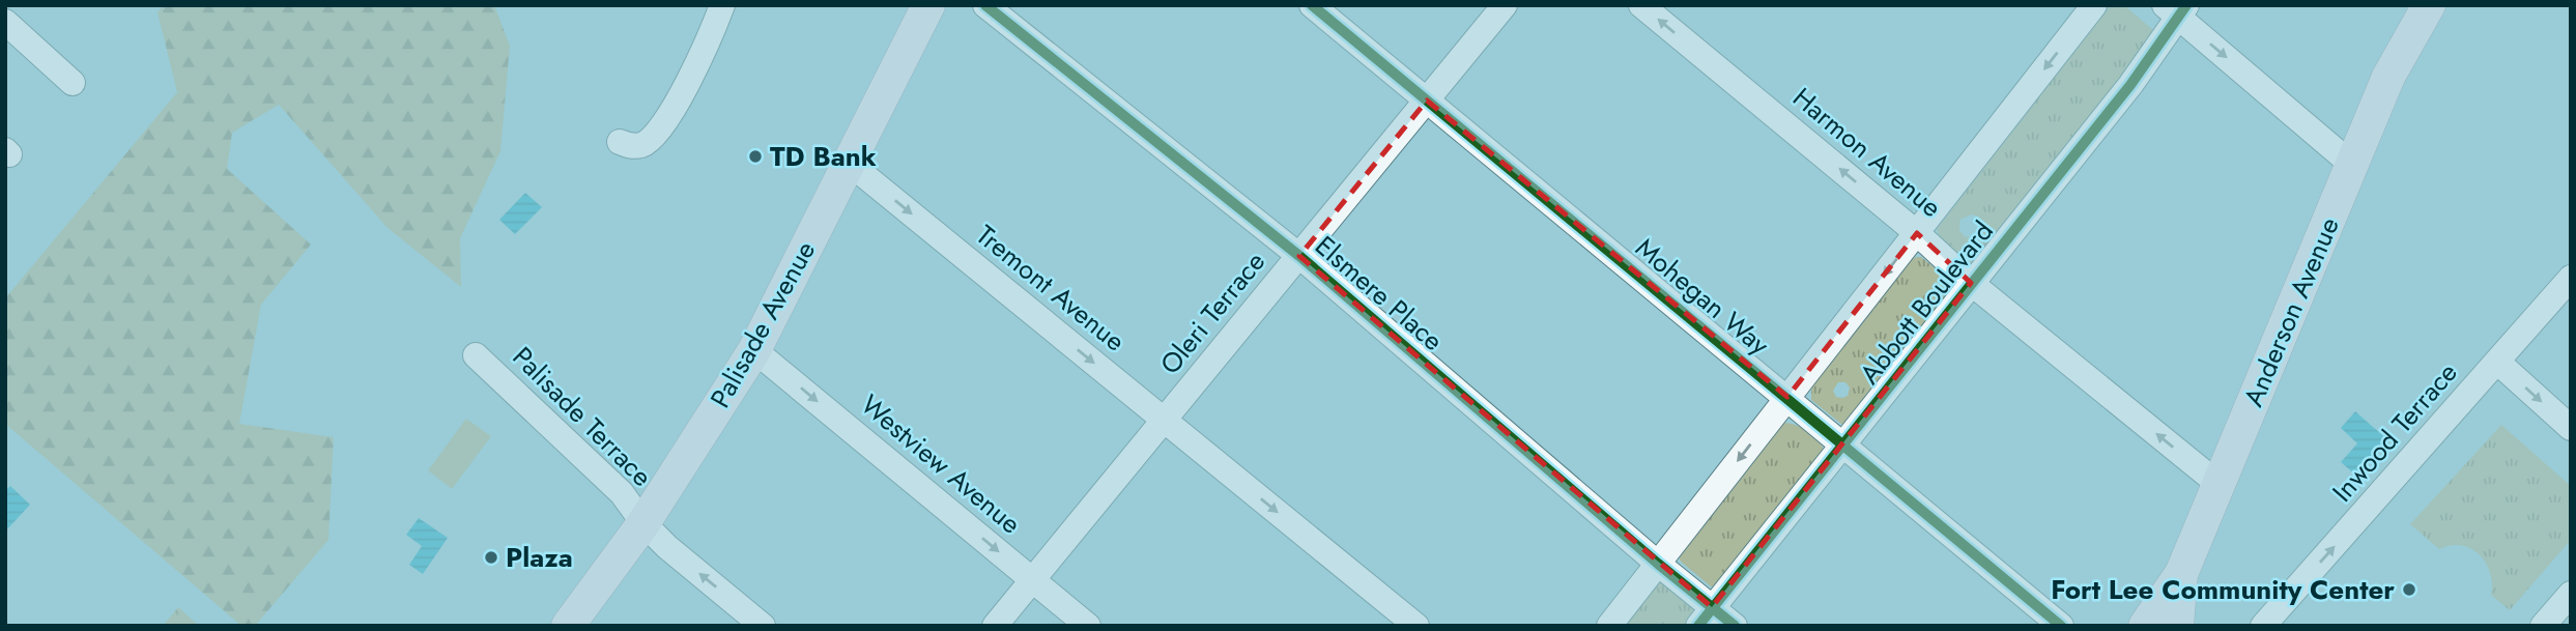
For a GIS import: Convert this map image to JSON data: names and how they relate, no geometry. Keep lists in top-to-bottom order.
{
  "streets": {
    "main road": ["Anderson Avenue", "Palisade Avenue"],
    "street": [
      "Harmon Avenue",
      "Tremont Avenue",
      "Elsmere Place",
      "Mohegan Way",
      "Abbott Boulevard",
      "Oleri Terrace",
      "Palisade Terrace",
      "Inwood Terrace",
      "Westview Avenue"
    ]
  },
  "crossings": [
    ["Harmon Avenue", "Abbott Boulevard"],
    ["Harmon Avenue", "Anderson Avenue"],
    ["Tremont Avenue", "Oleri Terrace"],
    ["Tremont Avenue", "Palisade Avenue"],
    ["Elsmere Place", "Abbott Boulevard"],
    ["Elsmere Place", "Oleri Terrace"],
    ["Mohegan Way", "Abbott Boulevard"],
    ["Mohegan Way", "Oleri Terrace"],
    ["Oleri Terrace", "Westview Avenue"],
    ["Palisade Avenue", "Palisade Terrace"],
    ["Palisade Avenue", "Westview Avenue"]
  ],
  "one_way": [
    "Harmon Avenue",
    "Tremont Avenue",
    "Palisade Terrace",
    "Inwood Terrace",
    "Westview Avenue"
  ],
  "places": ["TD Bank", "Plaza", "Fort Lee Community Center"]
}
